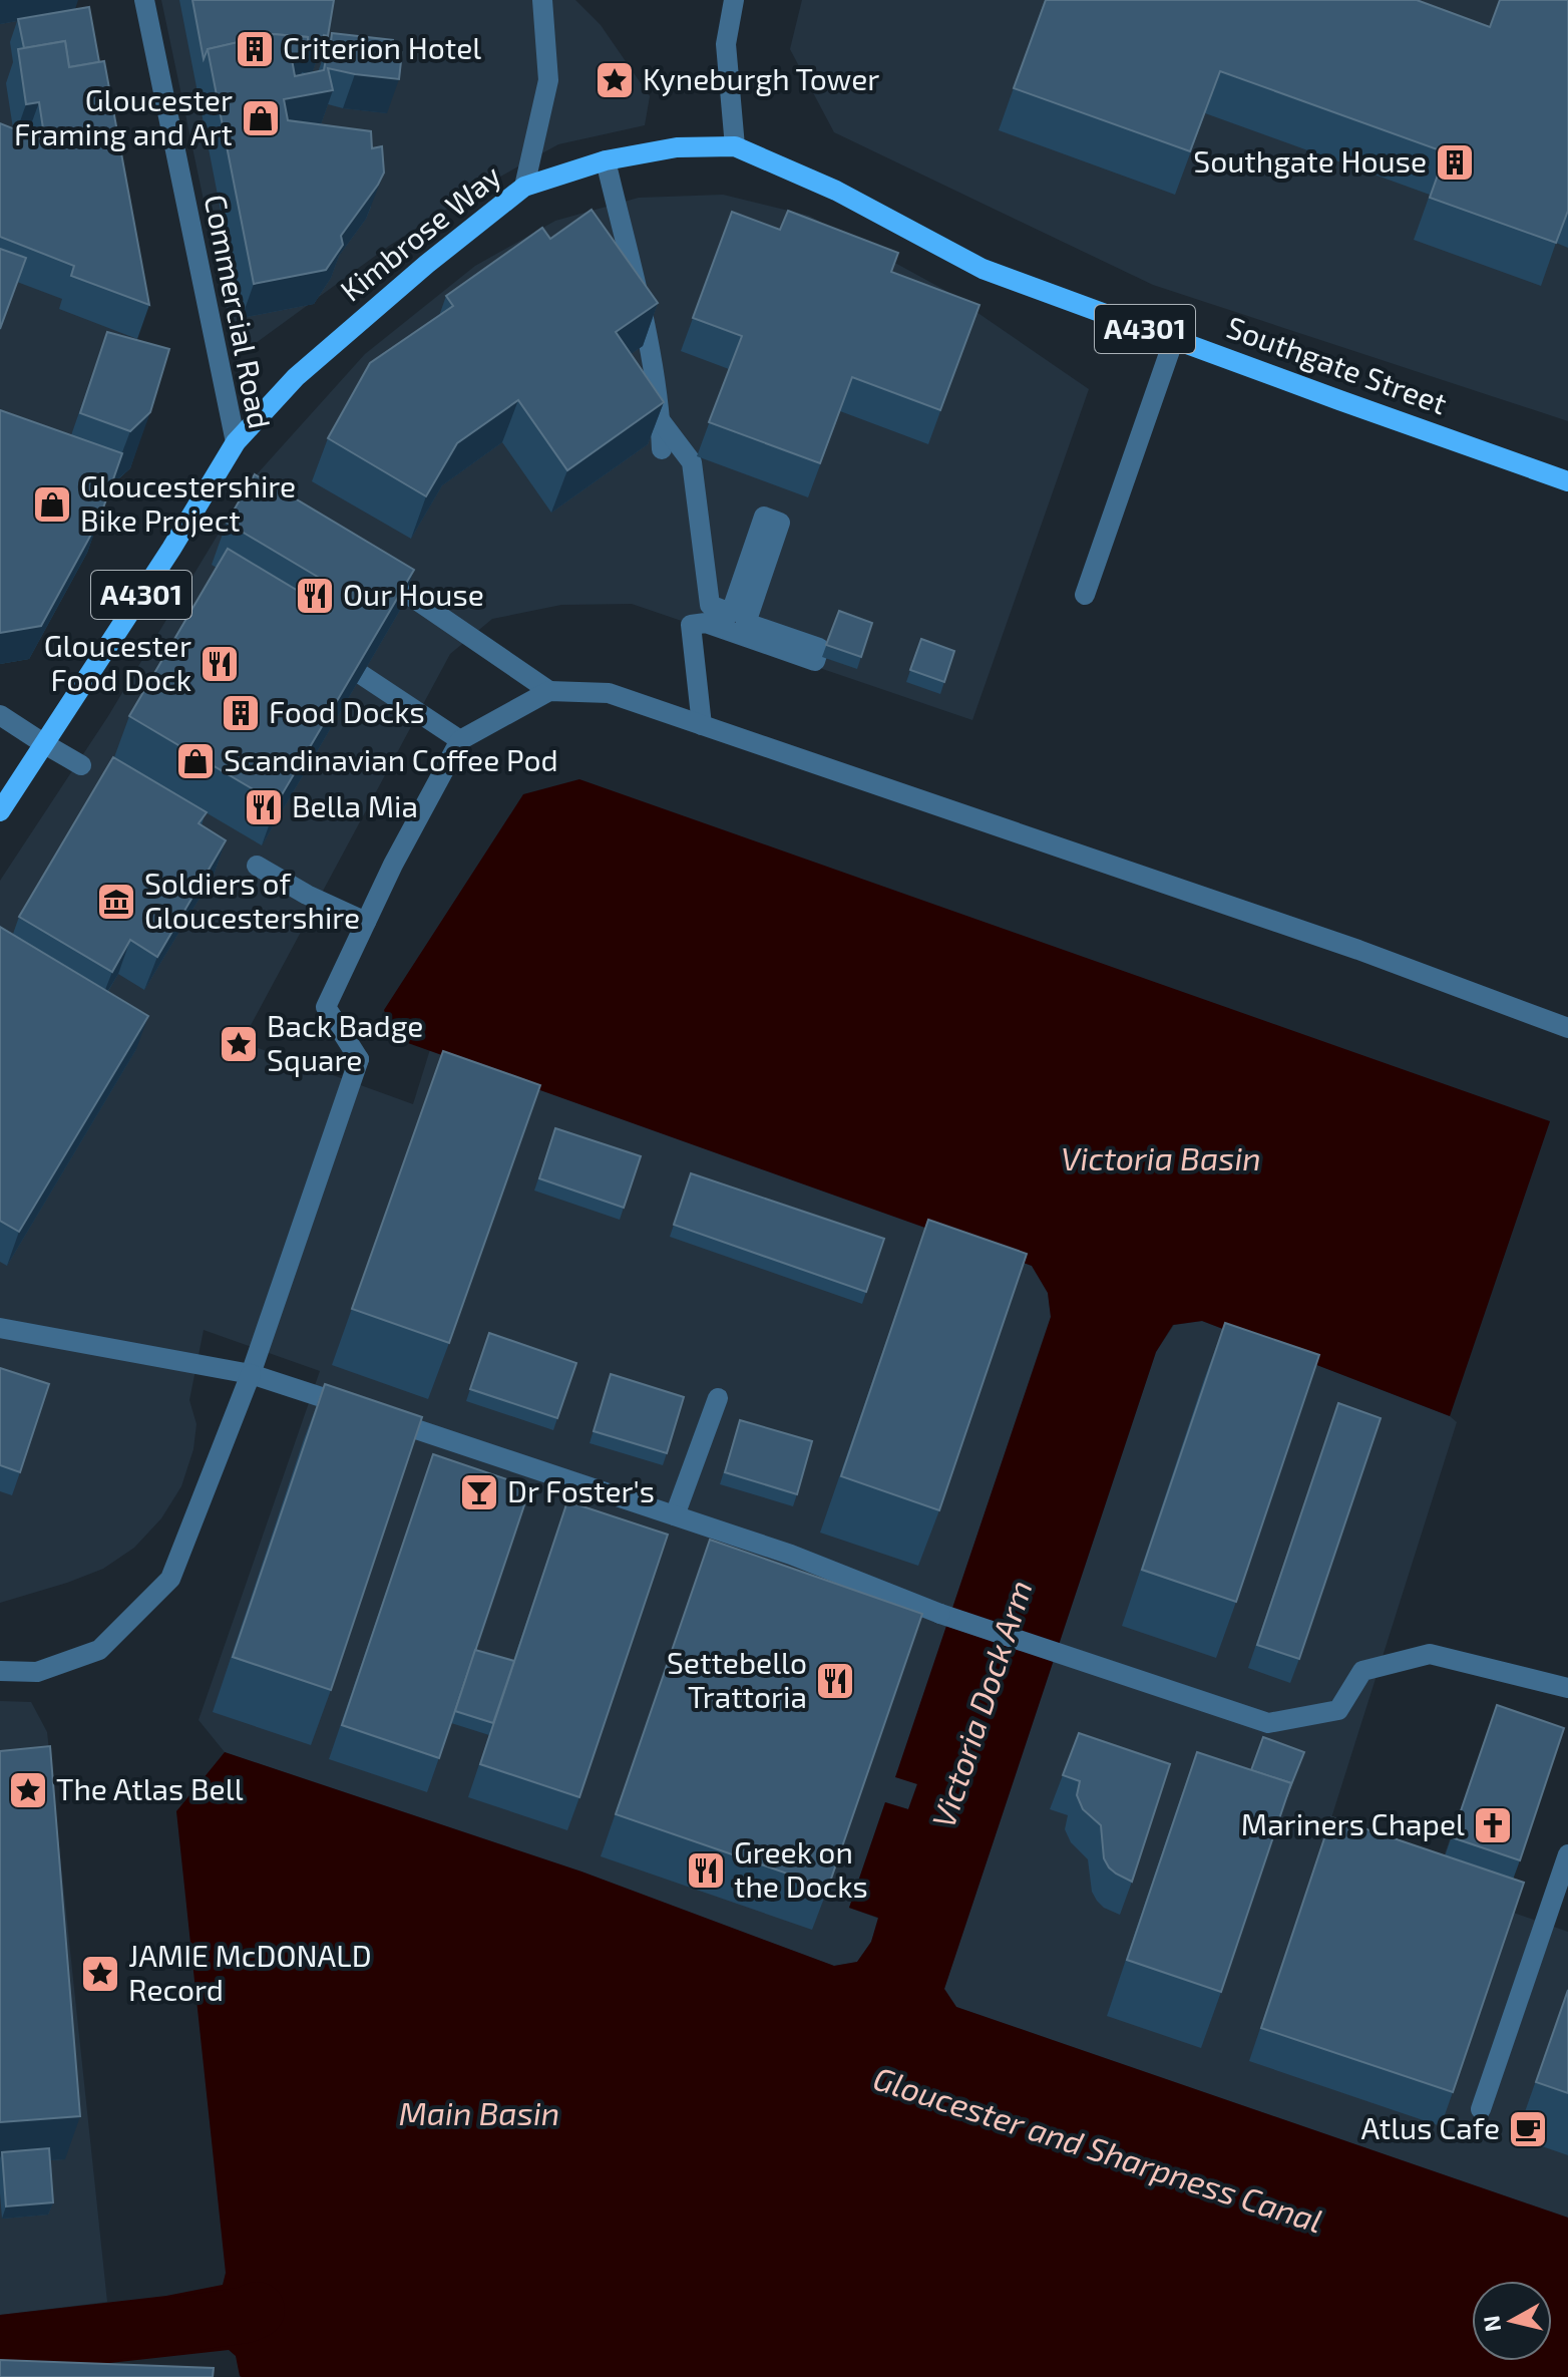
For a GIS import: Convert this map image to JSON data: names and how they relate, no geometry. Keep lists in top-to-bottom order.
{
  "streets": {
    "main road": [
      "Kimbrose Way",
      "Commercial Road",
      "A4301",
      "Southgate Street"
    ]
  },
  "crossings": [
    ["Kimbrose Way", "Commercial Road"],
    ["Kimbrose Way", "Southgate Street"]
  ],
  "water": [
    "Victoria Basin",
    "Victoria Dock Arm",
    "Main Basin",
    "Gloucester and Sharpness Canal"
  ],
  "places": {
    "building": ["Criterion Hotel", "Southgate House", "Food Docks"],
    "place": [
      "Kyneburgh Tower",
      "Back Badge Square",
      "The Atlas Bell",
      "JAMIE McDONALD Record"
    ],
    "shop": ["Gloucester Framing and Art", "Gloucestershire Bike Project", "Scandinavian Coffee Pod"],
    "restaurant": [
      "Our House",
      "Gloucester Food Dock",
      "Bella Mia",
      "Settebello Trattoria",
      "Greek on the Docks"
    ],
    "museum": ["Soldiers of Gloucestershire"],
    "bar": ["Dr Foster's"],
    "church": ["Mariners Chapel"],
    "cafe": ["Atlus Cafe"]
  },
  "north": "left"
}
